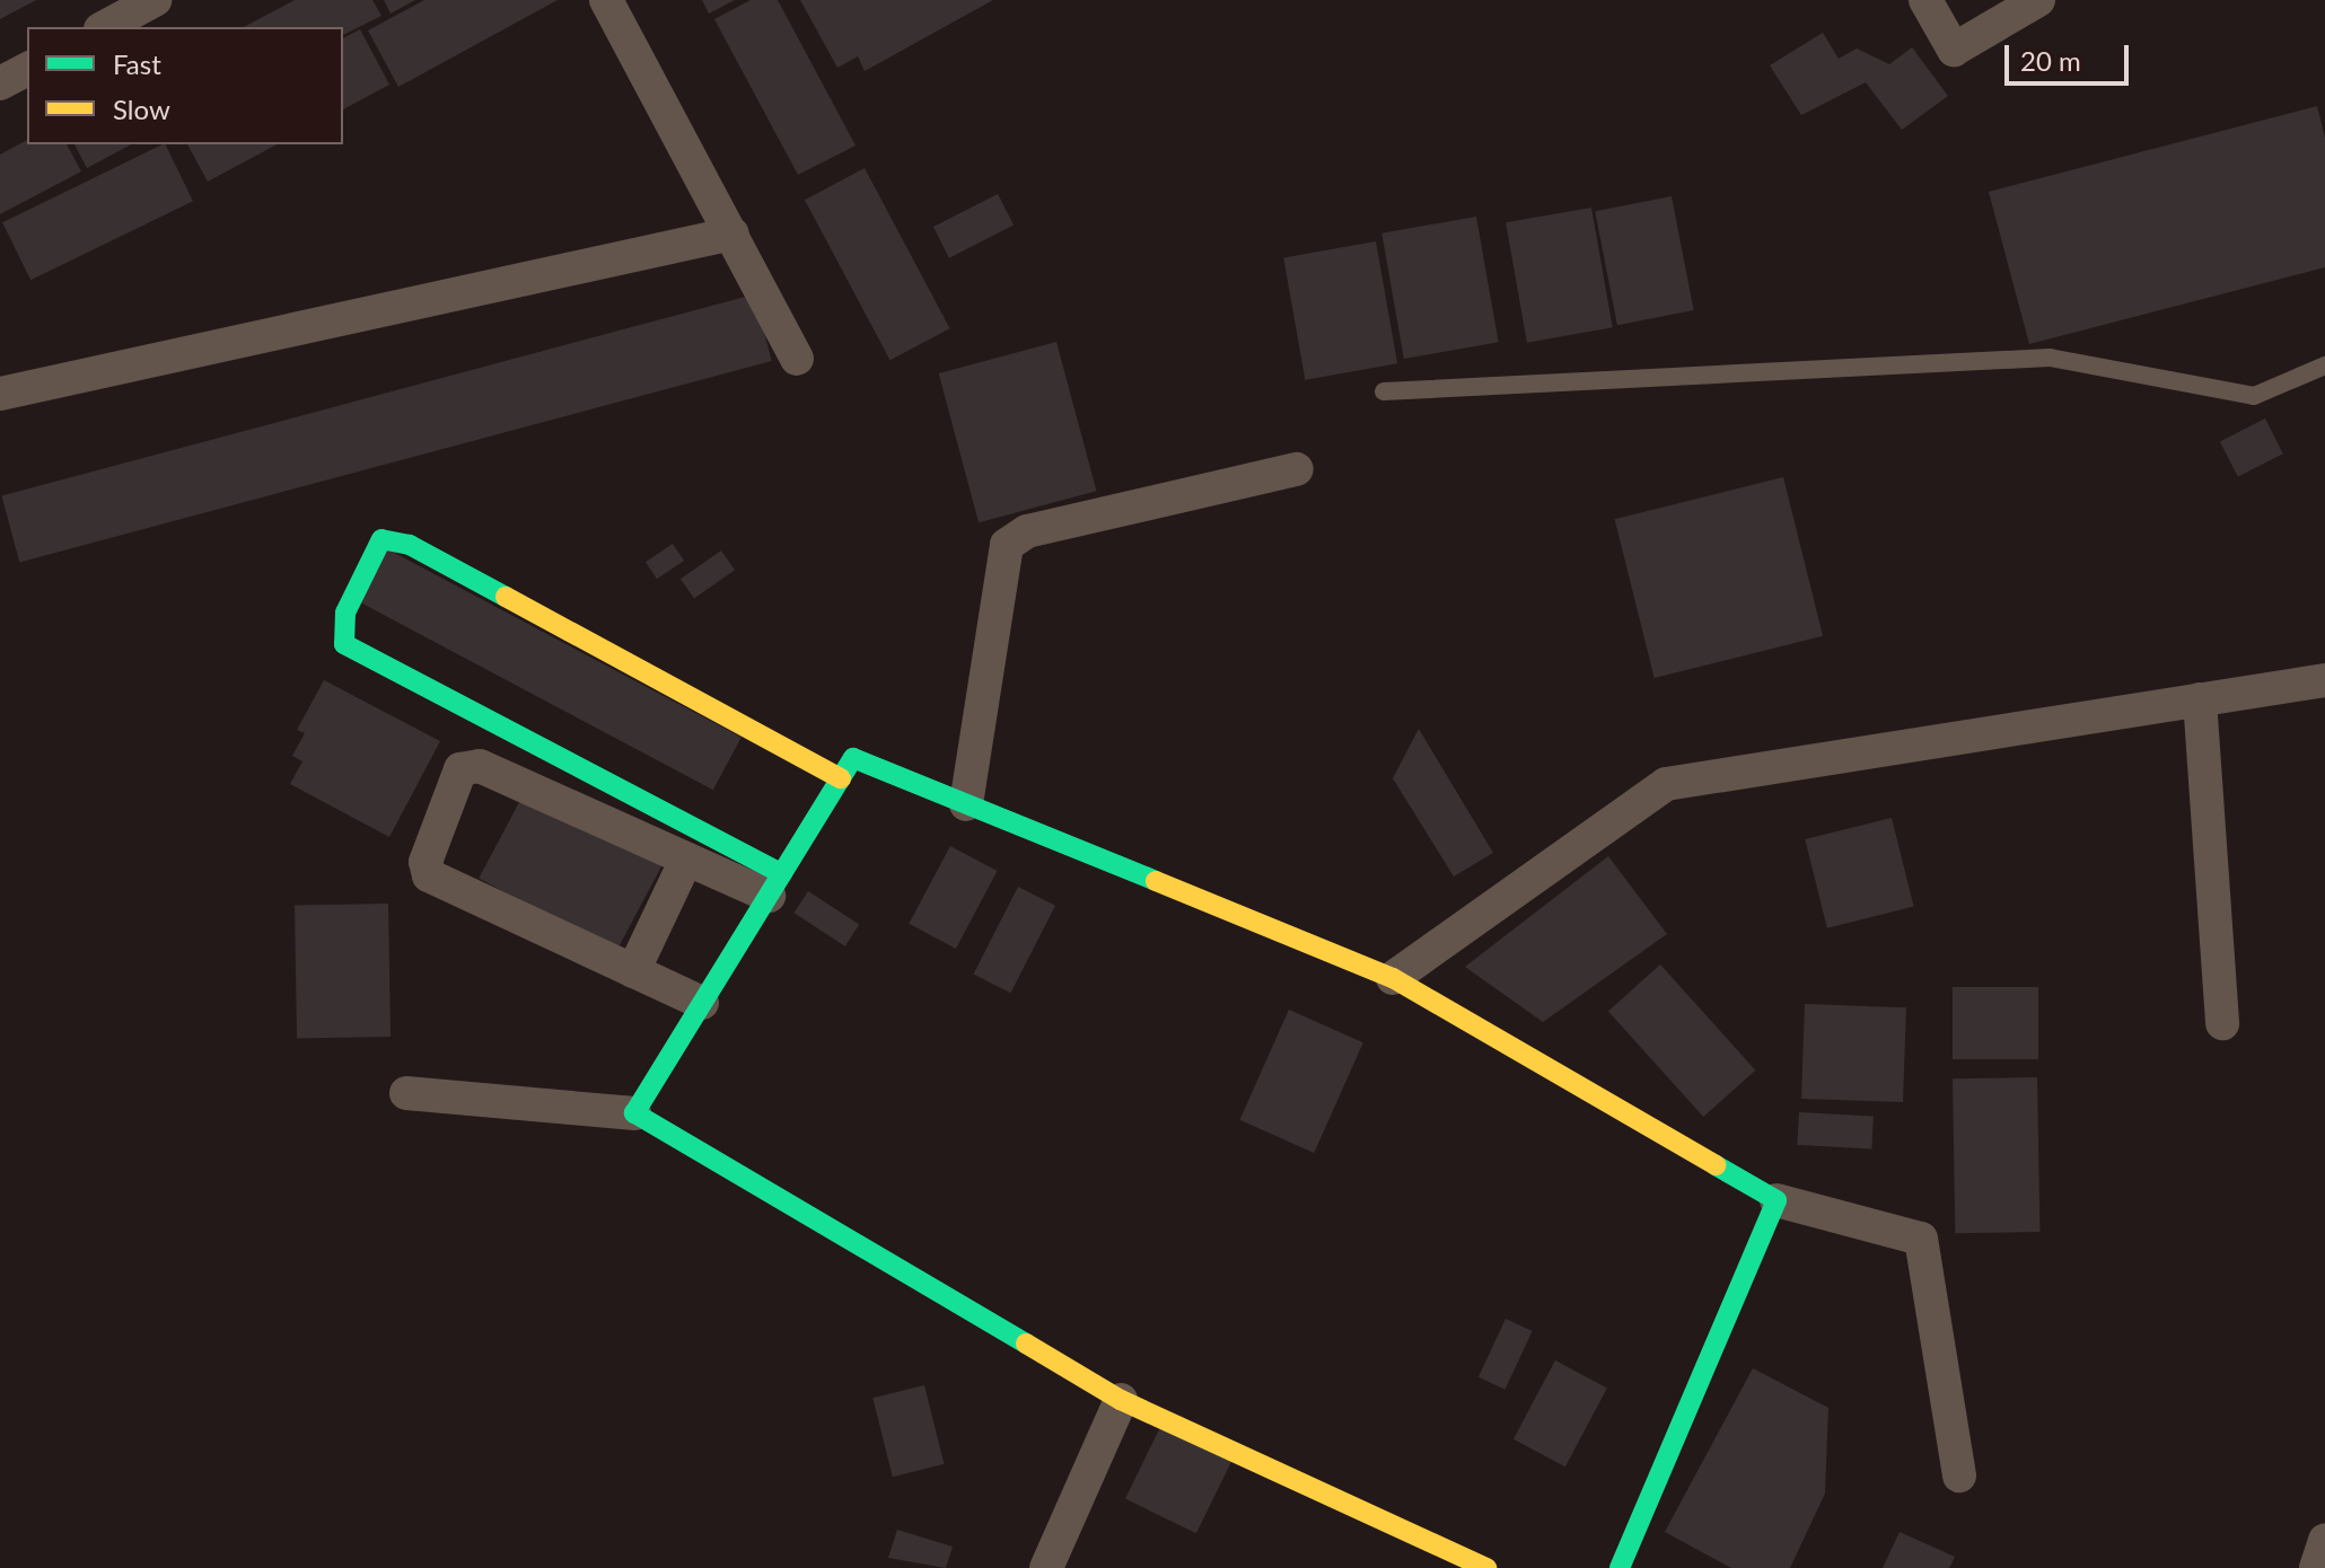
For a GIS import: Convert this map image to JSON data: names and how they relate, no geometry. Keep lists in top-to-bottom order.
{
  "legend": ["Fast", "Slow"],
  "scale_bar": "20 m"
}
